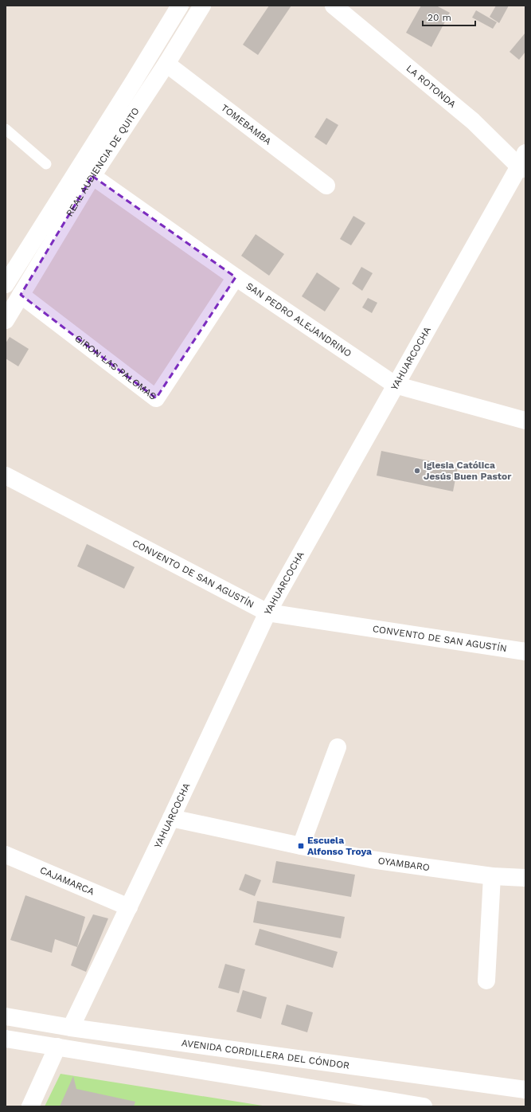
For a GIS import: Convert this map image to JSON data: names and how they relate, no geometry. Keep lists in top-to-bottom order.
{
  "streets": {
    "street": [
      "LA ROTONDA",
      "TOMEBAMBA",
      "REAL AUDIENCIA DE QUITO",
      "SAN PEDRO ALEJANDRINO",
      "YAHUARCOCHA",
      "GIRON LAS PALOMAS",
      "CONVENTO DE SAN AGUSTÍN",
      "OYAMBARO",
      "CAJAMARCA",
      "AVENIDA CORDILLERA DEL CÓNDOR"
    ]
  },
  "crossings": [
    ["LA ROTONDA", "YAHUARCOCHA"],
    ["TOMEBAMBA", "REAL AUDIENCIA DE QUITO"],
    ["REAL AUDIENCIA DE QUITO", "SAN PEDRO ALEJANDRINO"],
    ["REAL AUDIENCIA DE QUITO", "GIRON LAS PALOMAS"],
    ["SAN PEDRO ALEJANDRINO", "YAHUARCOCHA"],
    ["SAN PEDRO ALEJANDRINO", "GIRON LAS PALOMAS"],
    ["YAHUARCOCHA", "CONVENTO DE SAN AGUSTÍN"],
    ["YAHUARCOCHA", "OYAMBARO"],
    ["YAHUARCOCHA", "CAJAMARCA"],
    ["YAHUARCOCHA", "AVENIDA CORDILLERA DEL CÓNDOR"]
  ],
  "places": {
    "other": ["Iglesia Católica Jesús Buen Pastor"],
    "transit": ["Escuela Alfonso Troya"]
  },
  "scale_bar": "20 m"
}
